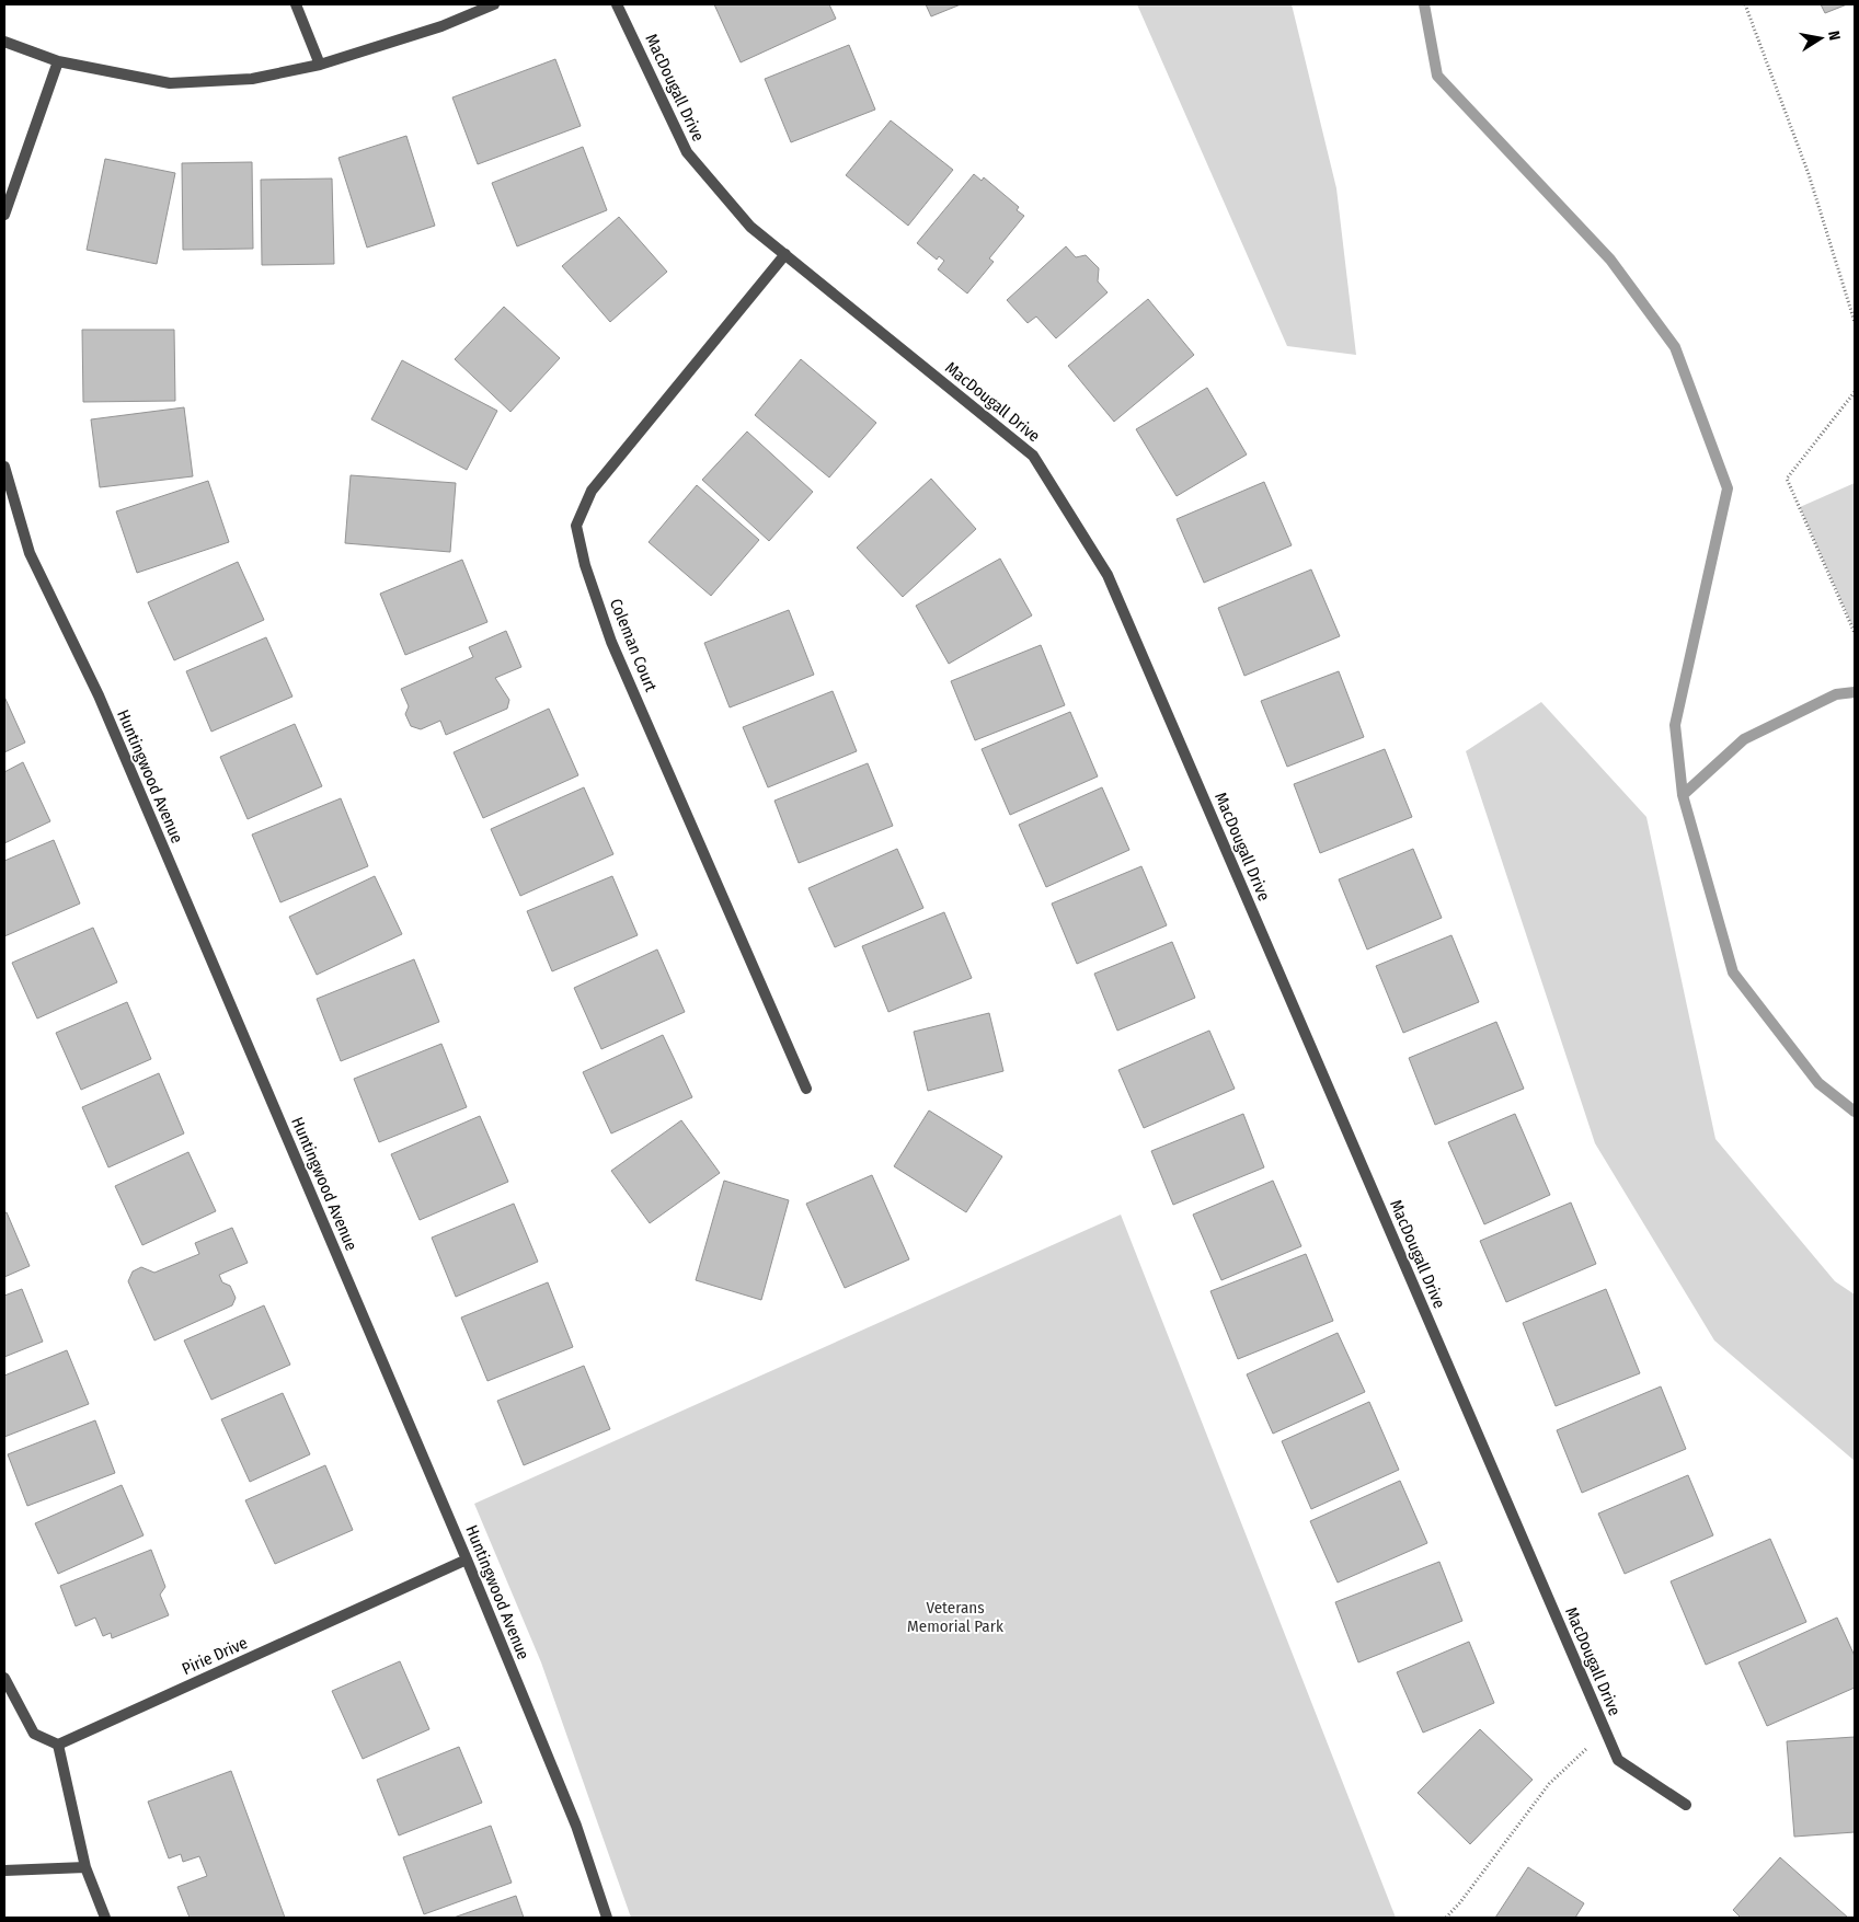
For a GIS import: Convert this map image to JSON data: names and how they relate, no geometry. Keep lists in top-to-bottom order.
{
  "streets": {
    "street": [
      "MacDougall Drive",
      "Coleman Court",
      "Huntingwood Avenue",
      "Pirie Drive"
    ]
  },
  "crossings": [
    ["MacDougall Drive", "Coleman Court"],
    ["Huntingwood Avenue", "Pirie Drive"]
  ],
  "parks": ["Veterans Memorial Park"],
  "north": "right"
}
